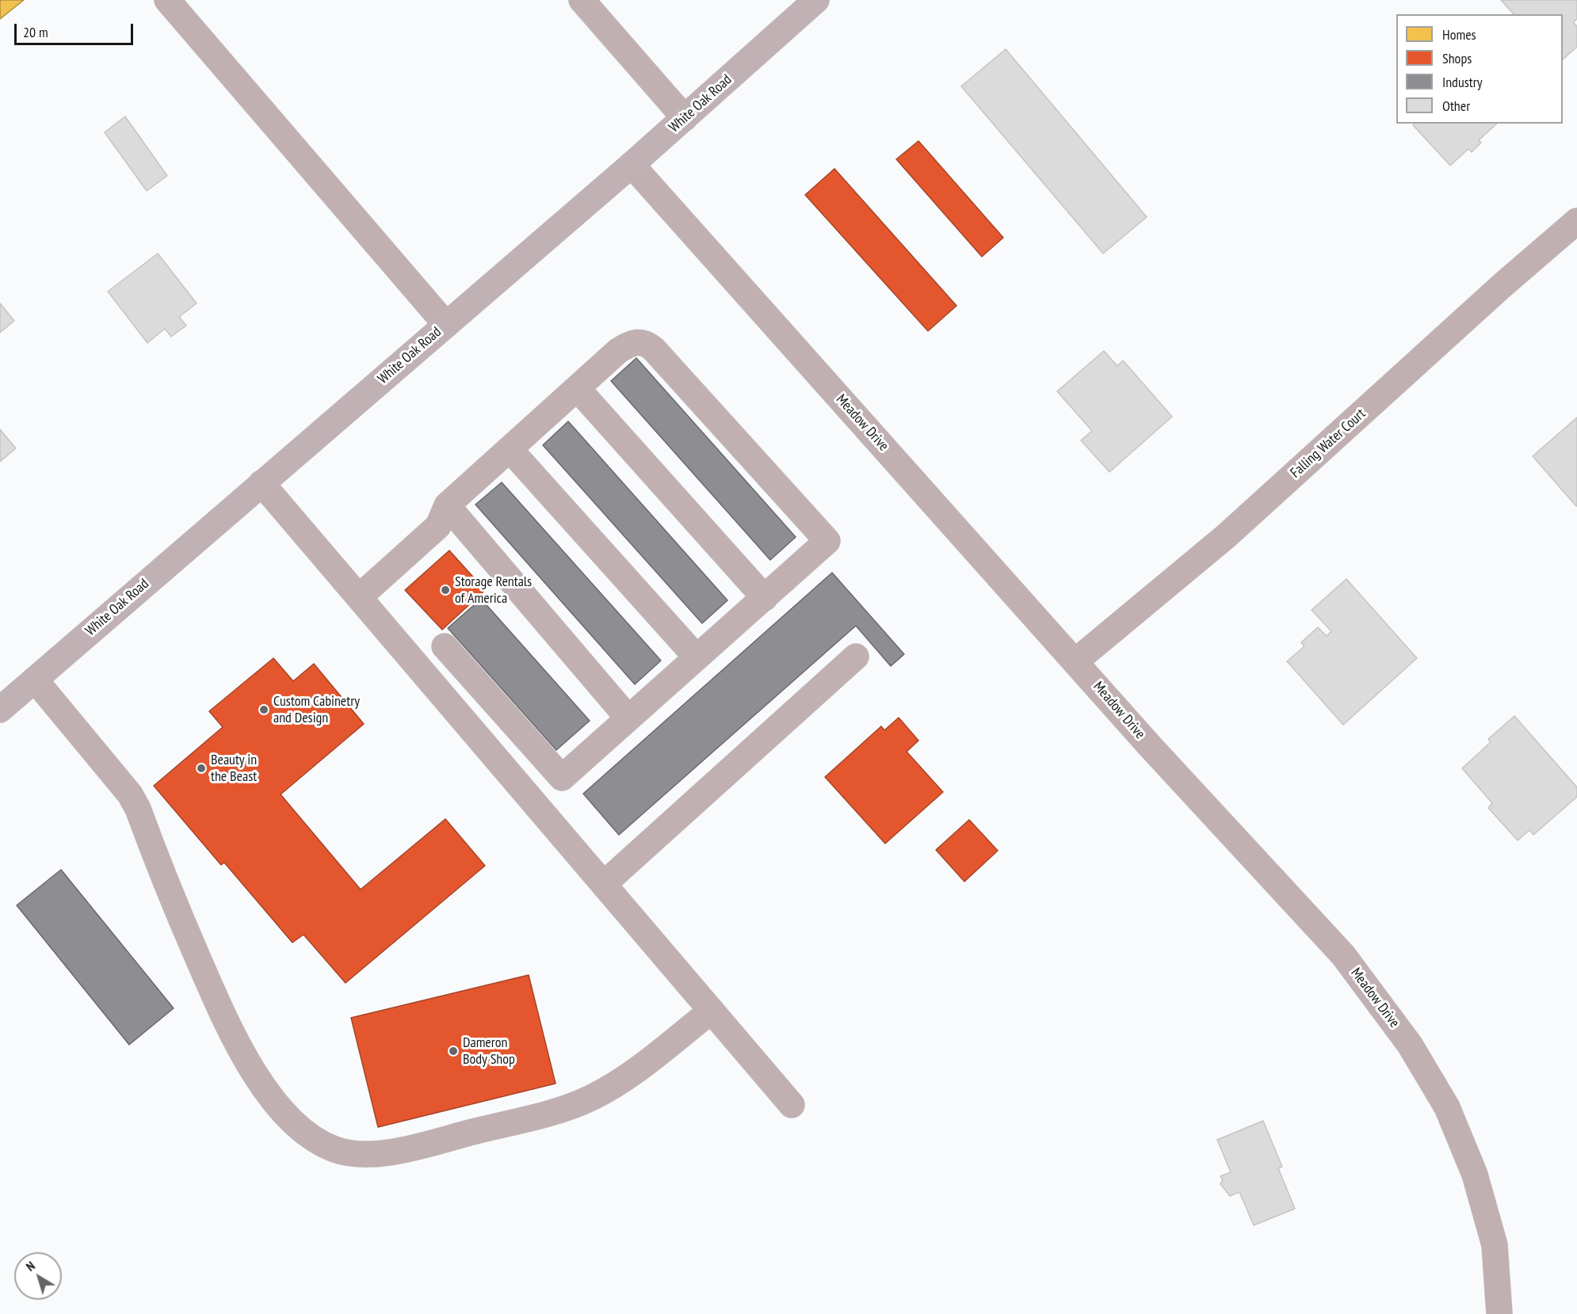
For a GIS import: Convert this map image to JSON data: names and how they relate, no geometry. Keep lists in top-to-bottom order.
{
  "streets": {
    "main road": ["White Oak Road"],
    "street": ["Meadow Drive", "Falling Water Court"]
  },
  "crossings": [
    ["White Oak Road", "Meadow Drive"],
    ["Meadow Drive", "Falling Water Court"]
  ],
  "places": [
    "Storage Rentals of America",
    "Custom Cabinetry and Design",
    "Beauty in the Beast",
    "Dameron Body Shop"
  ],
  "legend": [
    "Homes",
    "Shops",
    "Industry",
    "Other"
  ],
  "scale_bar": "20 m",
  "north": "top left"
}
